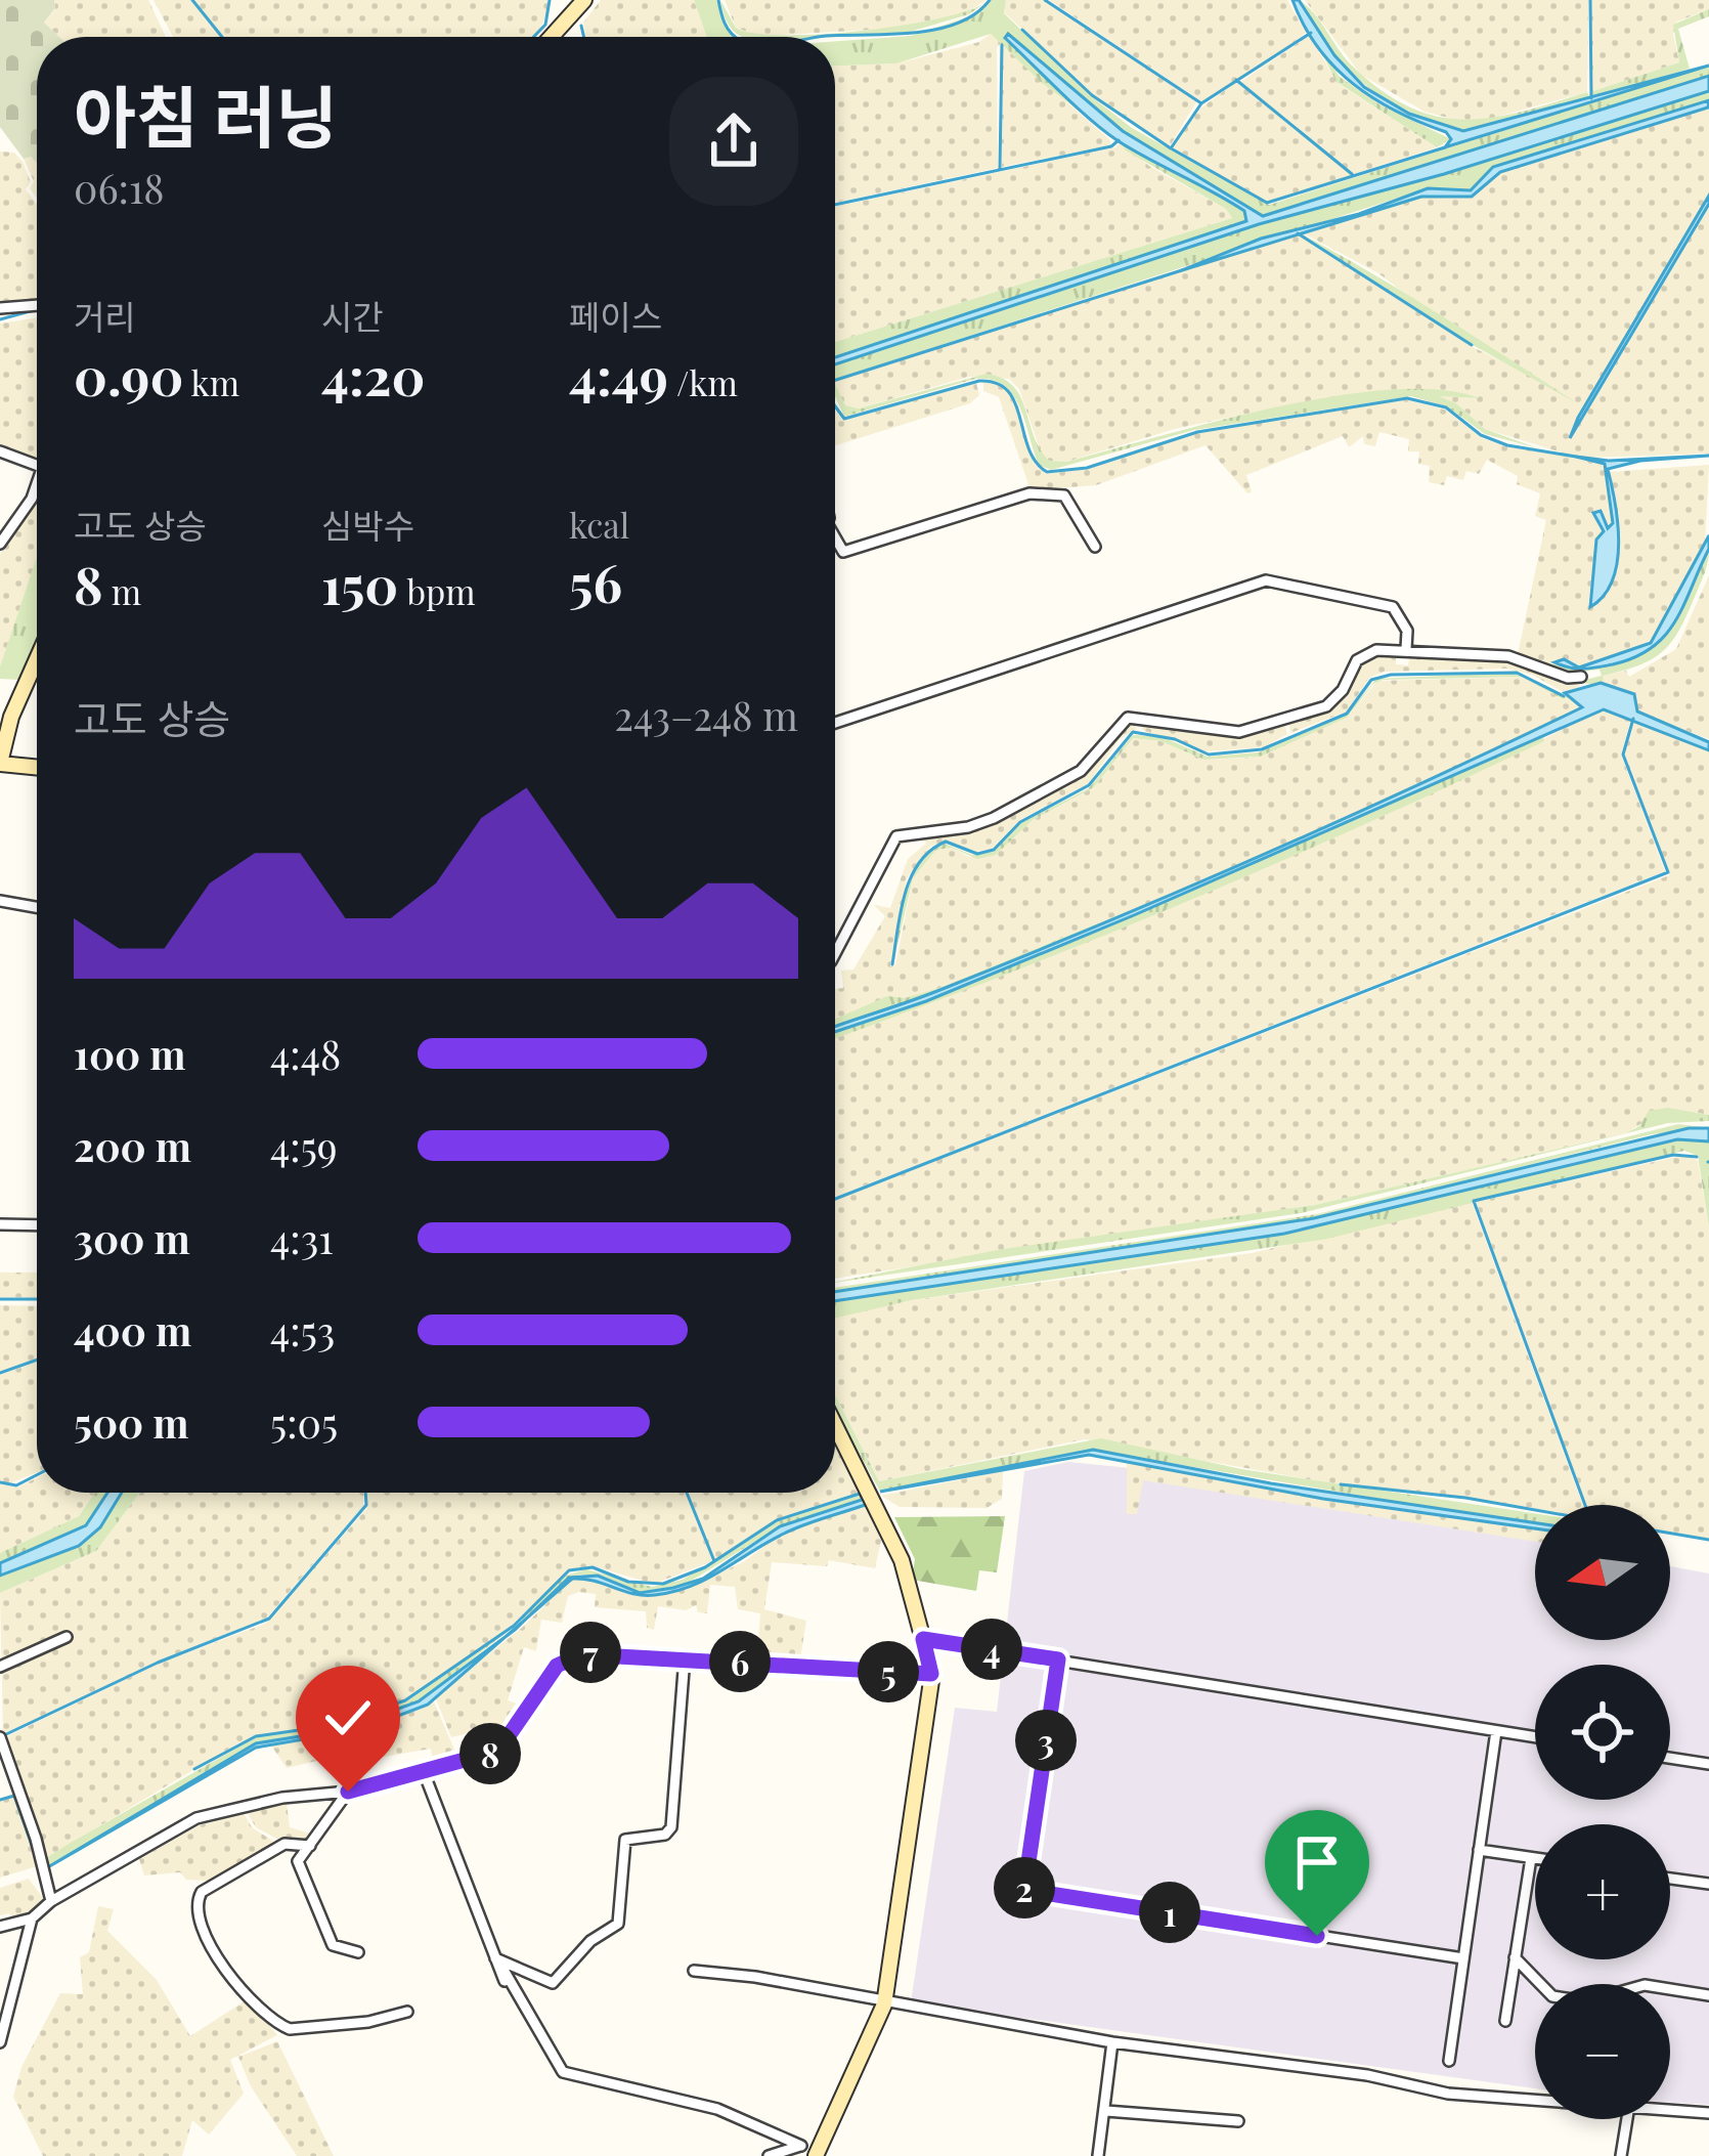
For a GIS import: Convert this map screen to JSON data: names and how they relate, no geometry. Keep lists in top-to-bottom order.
{
  "north": "left",
  "page": {
    "heading": ["아침 러닝", "06:18"],
    "stats": [
      ["거리", "0.90 km"],
      ["시간", "4:20"],
      ["페이스", "4:49 /km"],
      ["고도 상승", "8 m"],
      ["심박수", "150 bpm"],
      ["kcal", "56"]
    ],
    "chart": ["고도 상승", "243–248 m"],
    "list": [
      {
        "name": "100 m",
        "note": "4:48"
      },
      {
        "name": "200 m",
        "note": "4:59"
      },
      {
        "name": "300 m",
        "note": "4:31"
      },
      {
        "name": "400 m",
        "note": "4:53"
      },
      {
        "name": "500 m",
        "note": "5:05"
      }
    ],
    "map_buttons": ["+", "−"],
    "pins": [
      "4",
      "7",
      "6",
      "5",
      "3",
      "8",
      "2",
      "1"
    ]
  }
}
